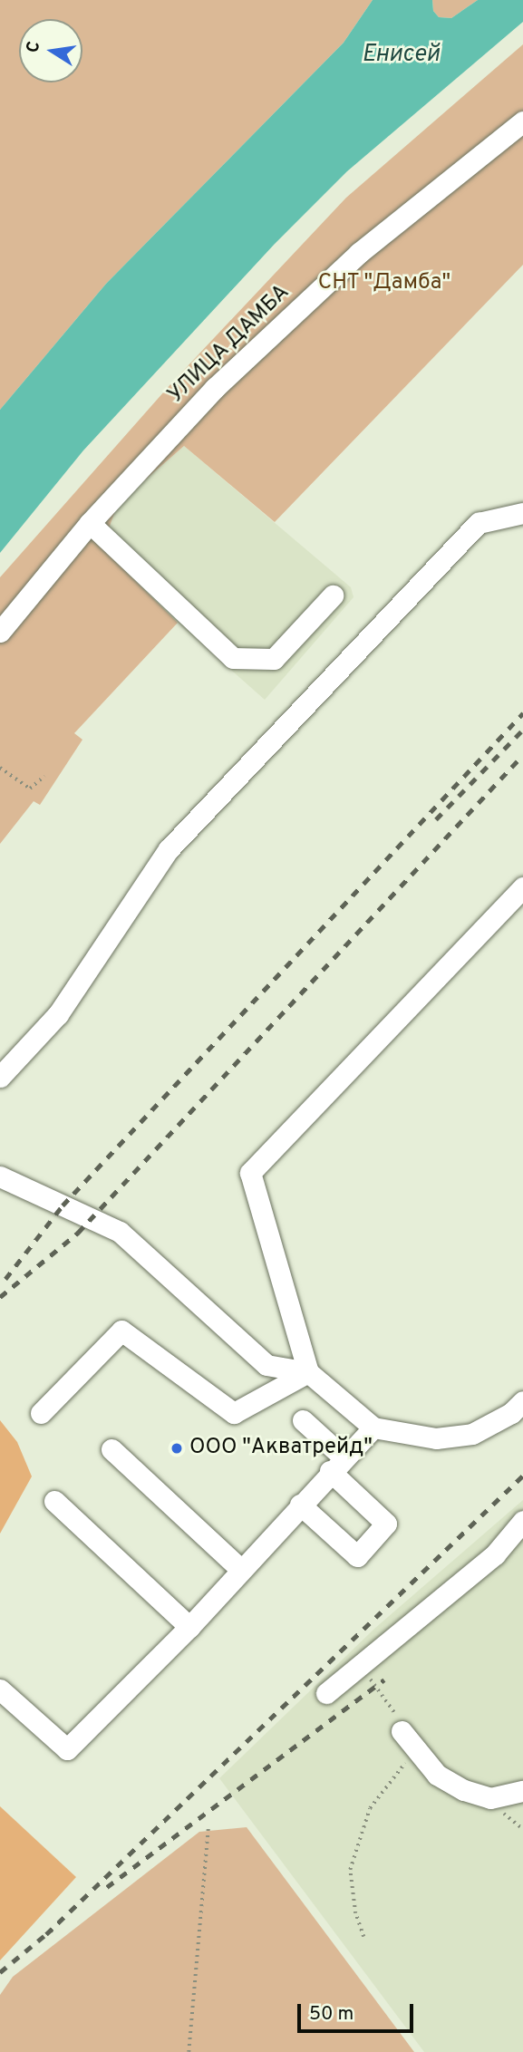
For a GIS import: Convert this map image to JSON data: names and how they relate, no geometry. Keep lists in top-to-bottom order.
{
  "streets": {
    "street": ["УЛИЦА ДАМБА"]
  },
  "water": ["Енисей"],
  "parks": ["СНТ \"Дамба\""],
  "places": ["ООО \"Акватрейд\""],
  "scale_bar": "50 m",
  "north": "left"
}
